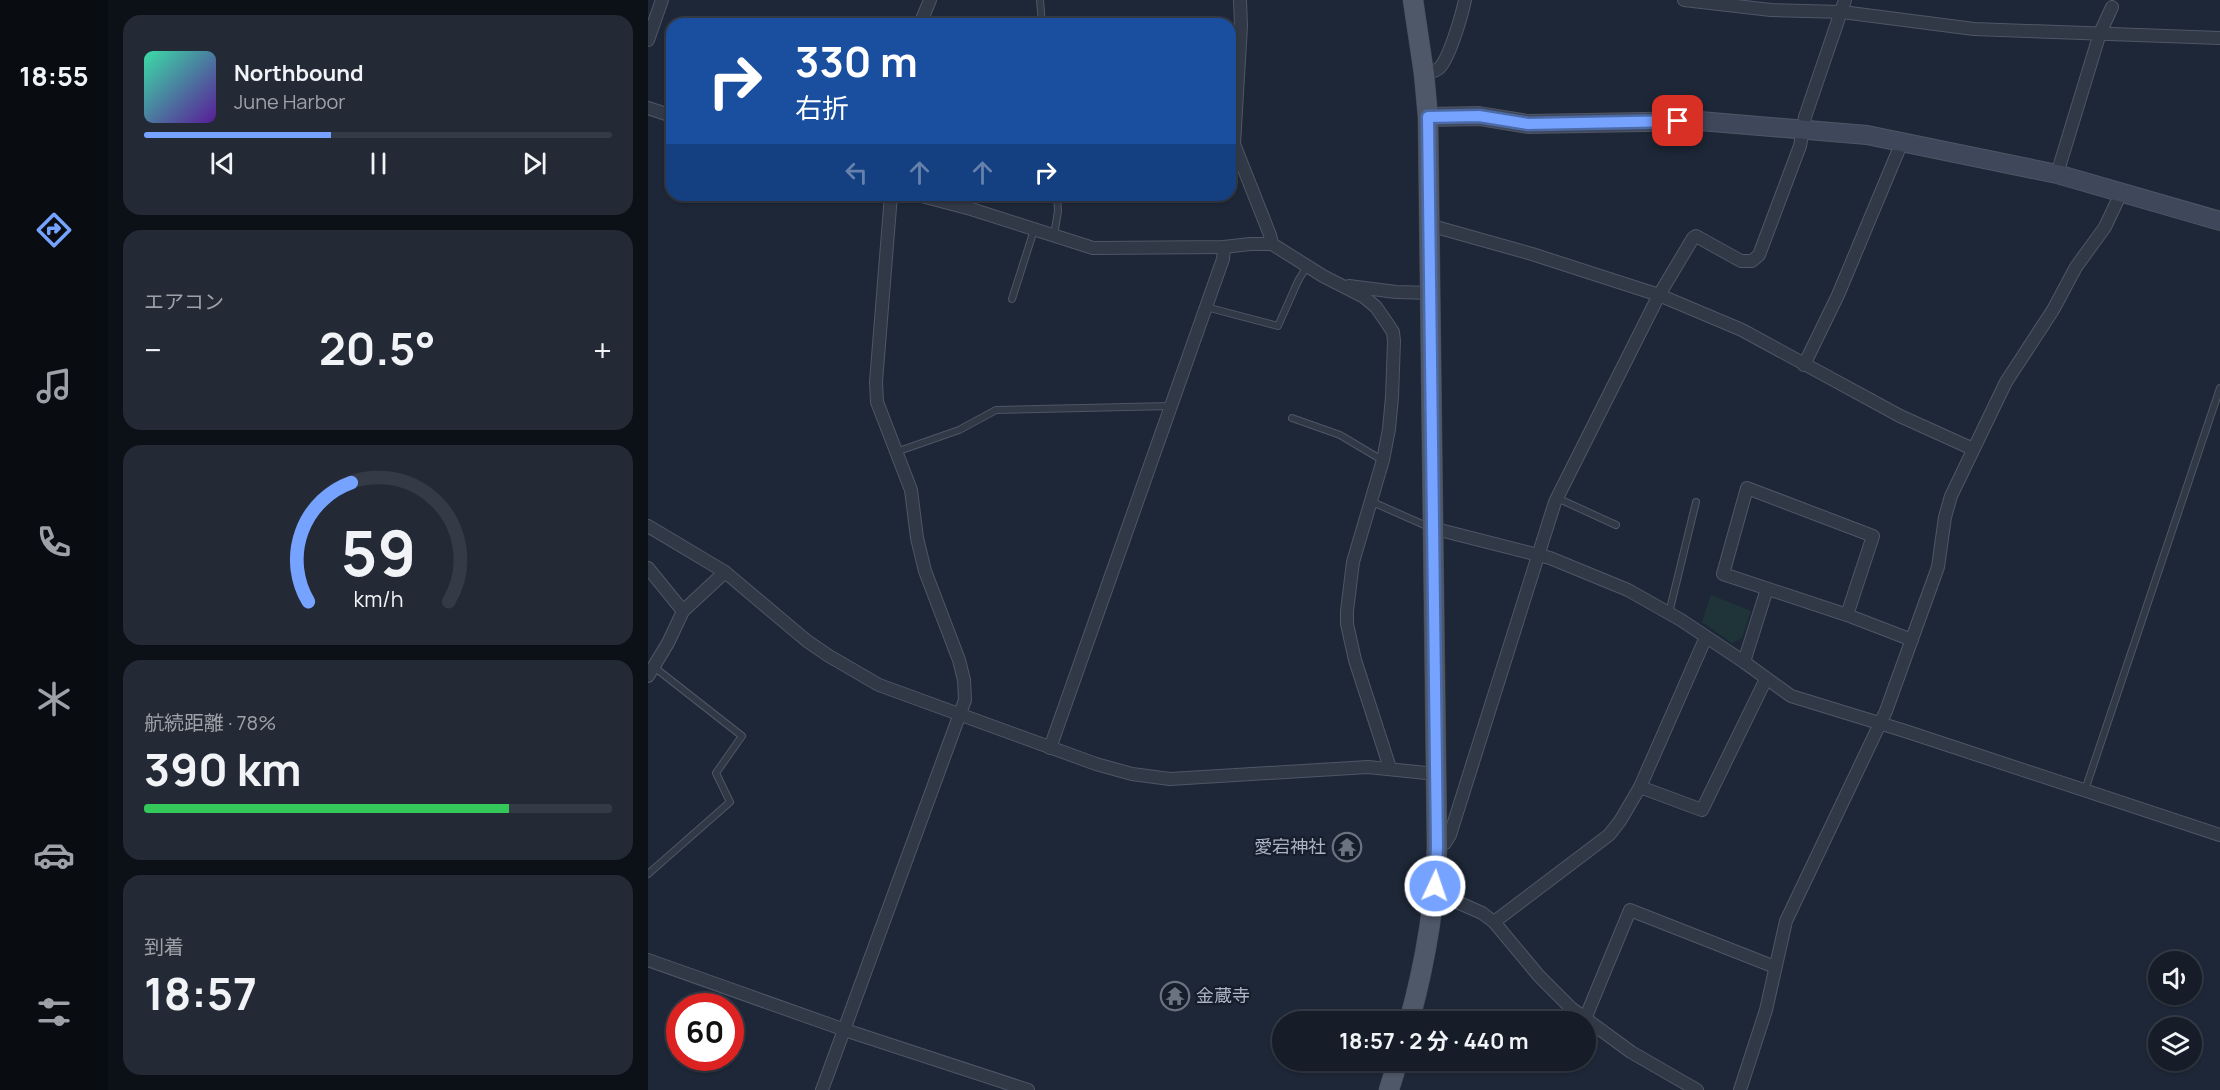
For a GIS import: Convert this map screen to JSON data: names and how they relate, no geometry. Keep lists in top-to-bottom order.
{
  "places": {
    "temple": ["愛宕神社", "金蔵寺"]
  },
  "page": {
    "tabs": "18:55",
    "turn": ["330 m", "右折"],
    "song": ["Northbound", "June Harbor"],
    "tile": [
      "エアコン",
      ["航続距離 · 78%", "390 km"],
      ["到着", "18:57"]
    ],
    "heat": ["−", "20.5°", "+"],
    "limit": "60",
    "trip": "18:57 · 2 分 · 440 m",
    "gauge": ["59", "km/h"]
  }
}
